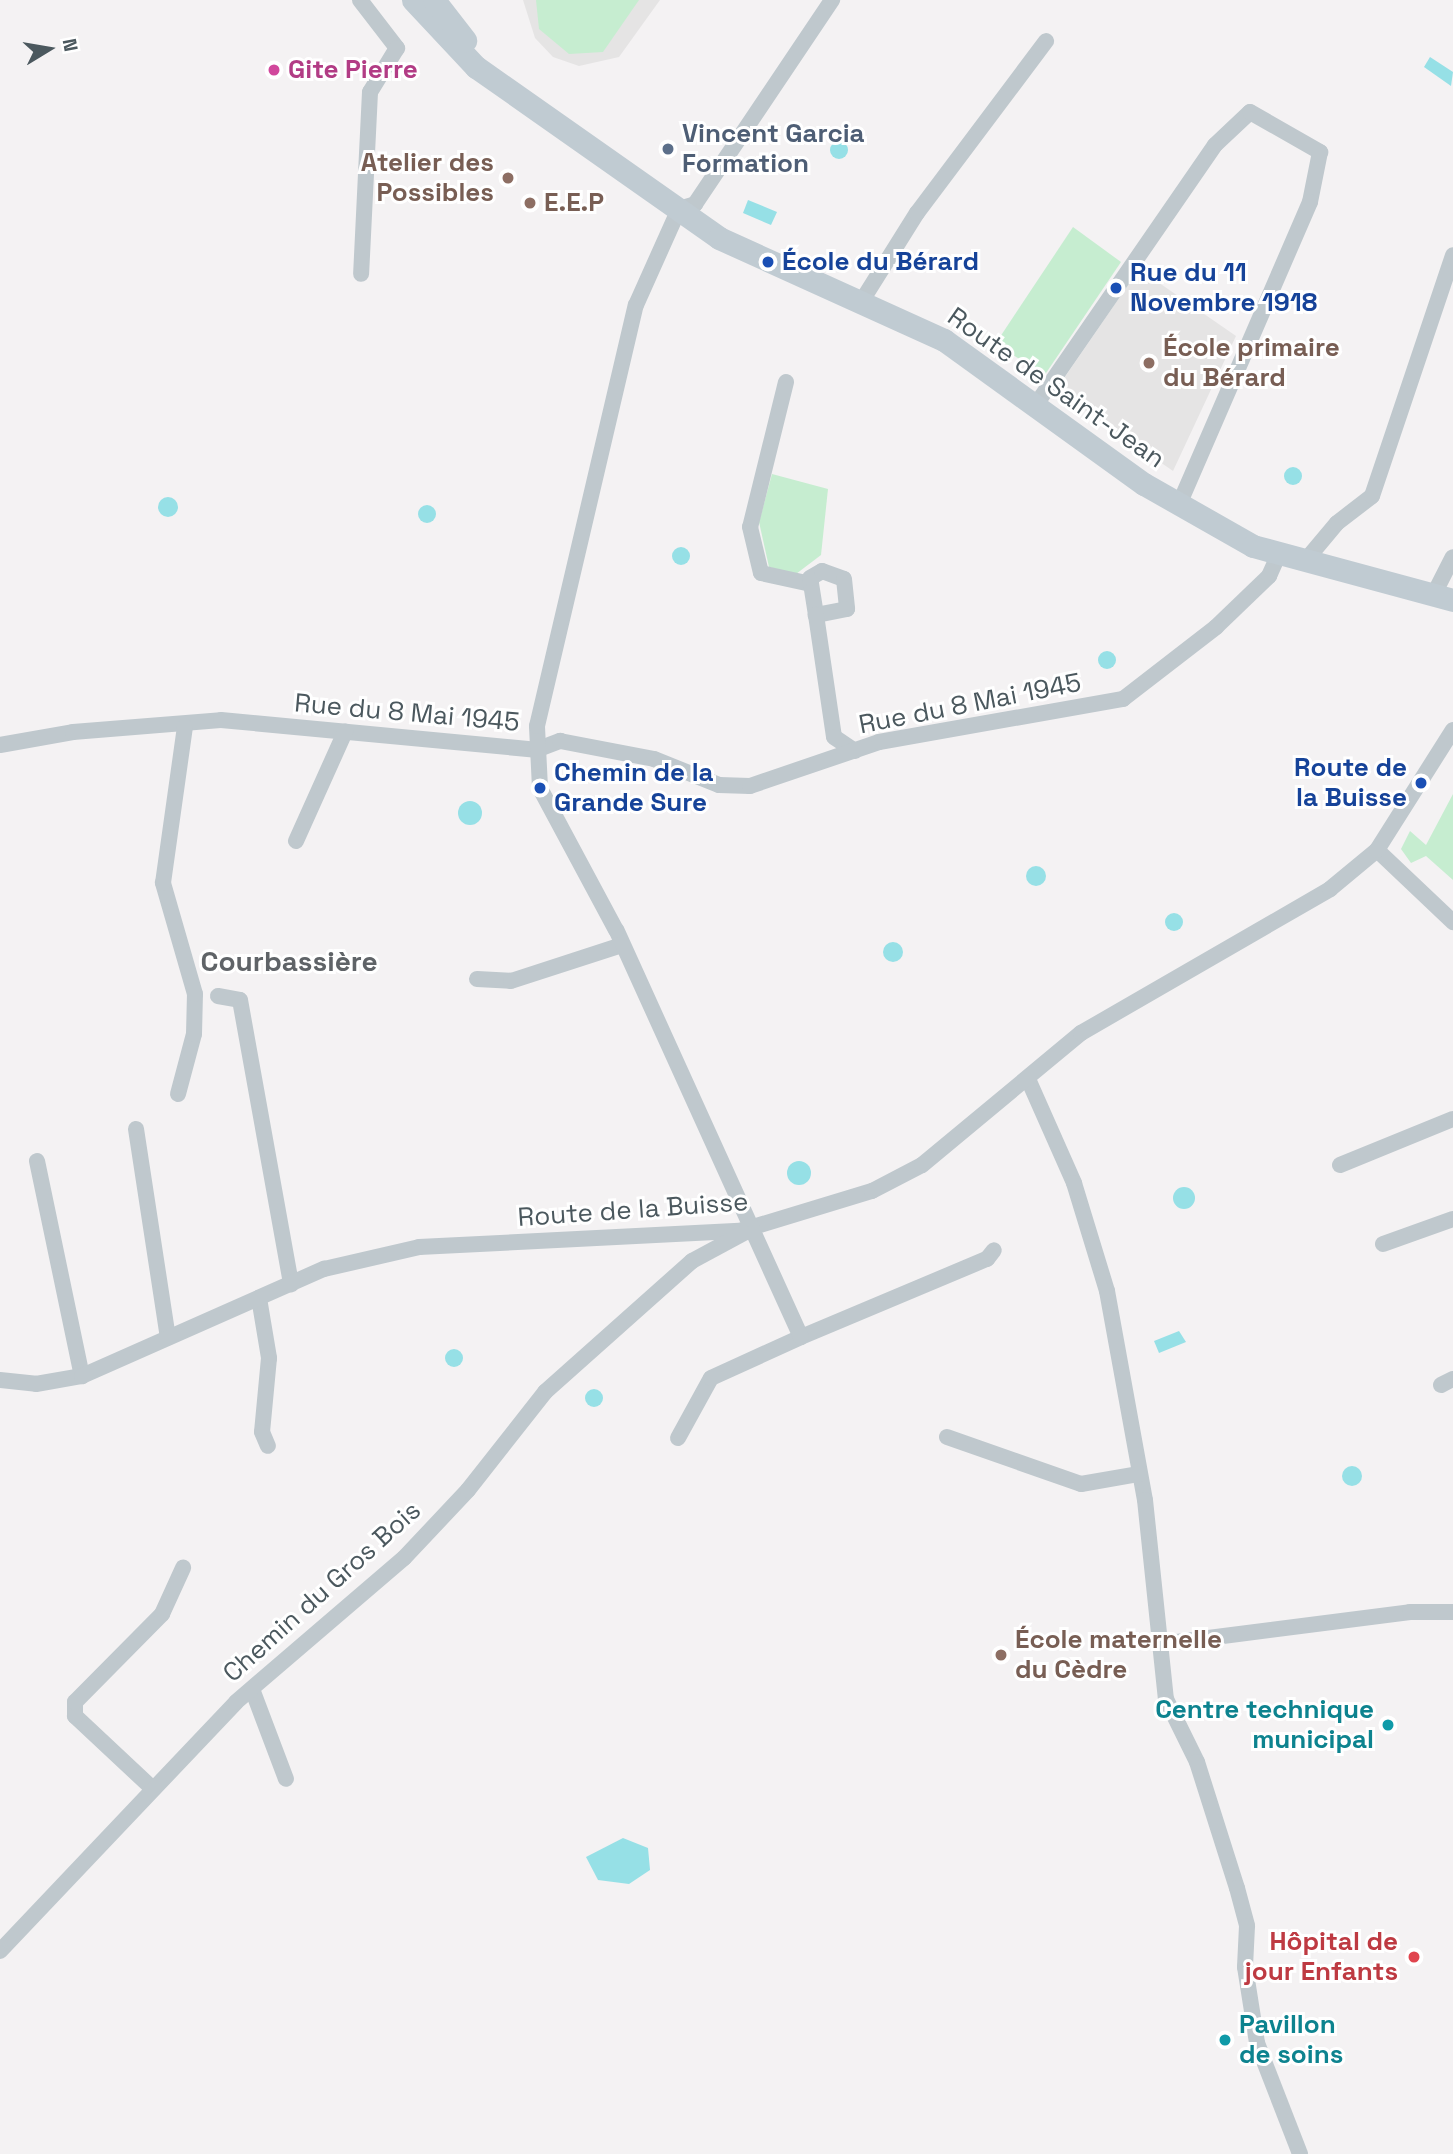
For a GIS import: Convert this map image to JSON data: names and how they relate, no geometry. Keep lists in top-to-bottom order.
{
  "streets": {
    "main road": ["Route de Saint-Jean"],
    "street": ["Rue du 8 Mai 1945", "Route de la Buisse", "Chemin du Gros Bois"]
  },
  "crossings": [
    ["Route de Saint-Jean", "Rue du 8 Mai 1945"],
    ["Route de la Buisse", "Chemin du Gros Bois"]
  ],
  "districts": ["Courbassière"],
  "places": [
    "Gite Pierre",
    "Vincent Garcia Formation",
    "Atelier des Possibles",
    "E.E.P",
    "École du Bérard",
    "Rue du 11 Novembre 1918",
    "École primaire du Bérard",
    "Route de la Buisse",
    "Chemin de la Grande Sure",
    "École maternelle du Cèdre",
    "Centre technique municipal",
    "Hôpital de jour Enfants",
    "Pavillon de soins"
  ],
  "north": "right"
}
